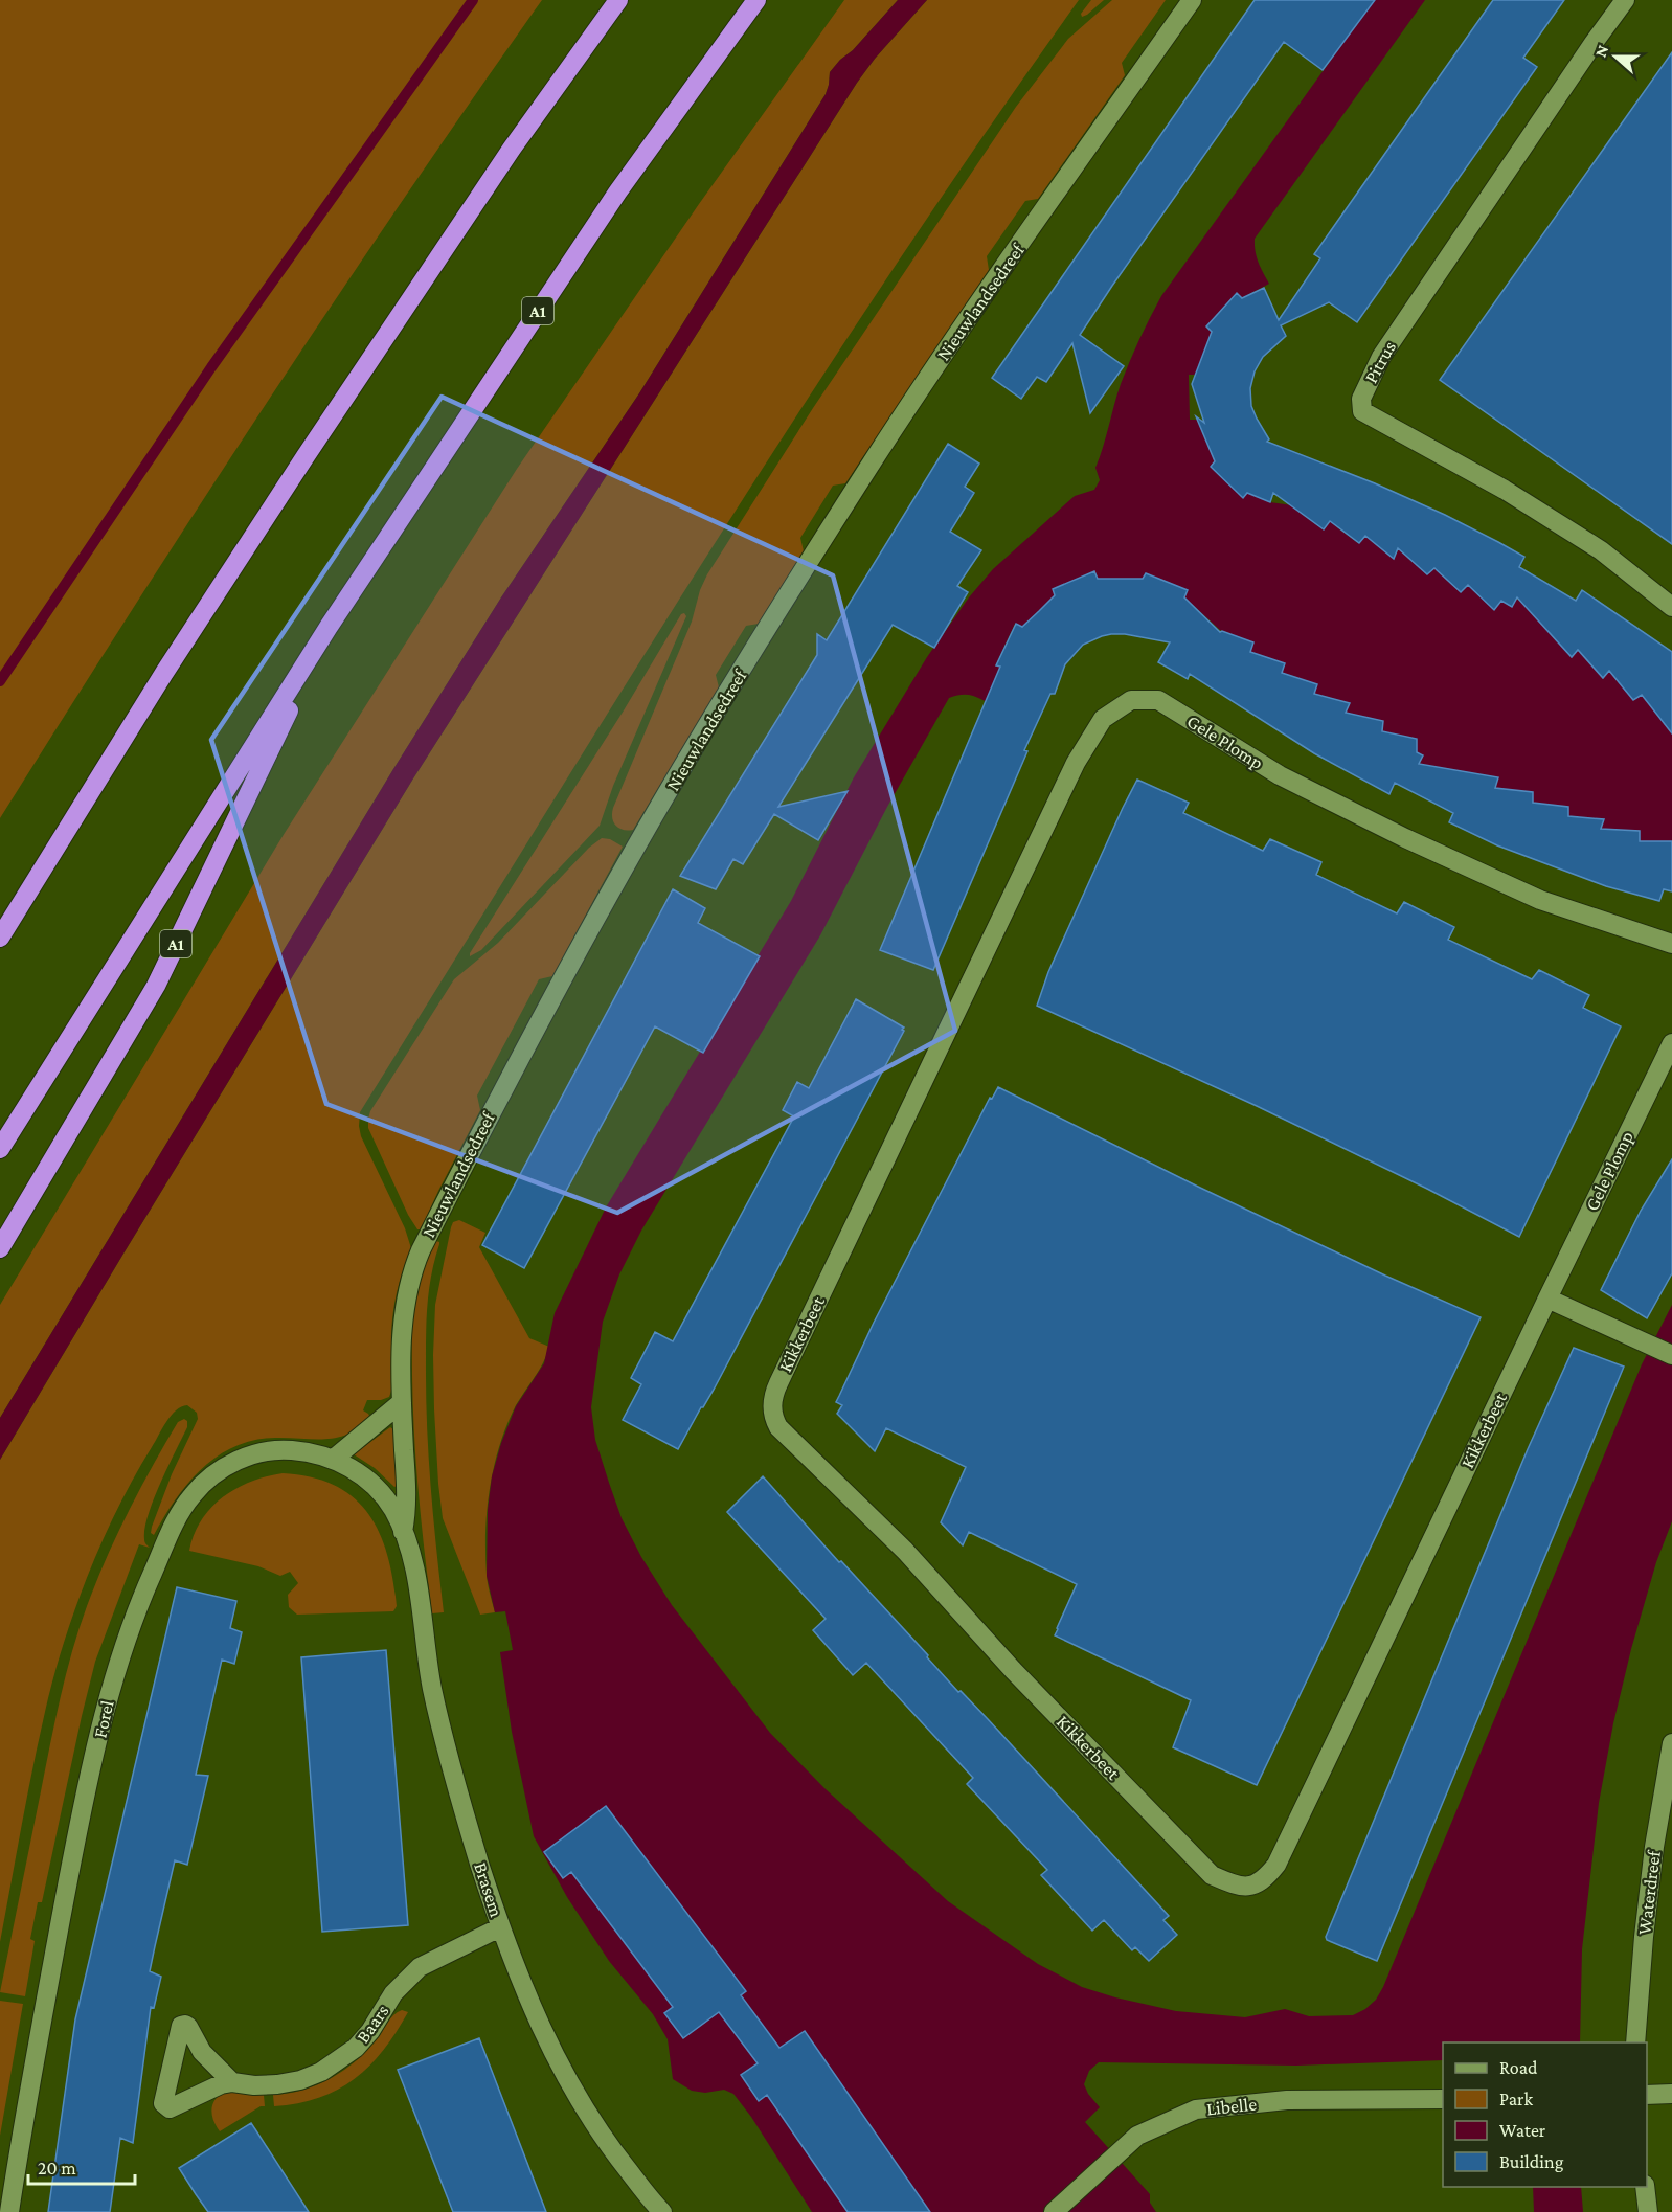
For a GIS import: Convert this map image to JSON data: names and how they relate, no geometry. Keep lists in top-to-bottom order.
{
  "streets": {
    "highway": ["A1"],
    "street": [
      "Nieuwlandsedreef",
      "Pitrus",
      "Gele Plomp",
      "Kikkerbeet",
      "Forel",
      "Brasem",
      "Waterdreef",
      "Baars",
      "Libelle"
    ]
  },
  "crossings": [
    ["Nieuwlandsedreef", "Forel"],
    ["Nieuwlandsedreef", "Brasem"],
    ["Gele Plomp", "Kikkerbeet"],
    ["Forel", "Brasem"],
    ["Brasem", "Baars"]
  ],
  "legend": [
    "Road",
    "Park",
    "Water",
    "Building"
  ],
  "scale_bar": "20 m",
  "north": "left"
}
